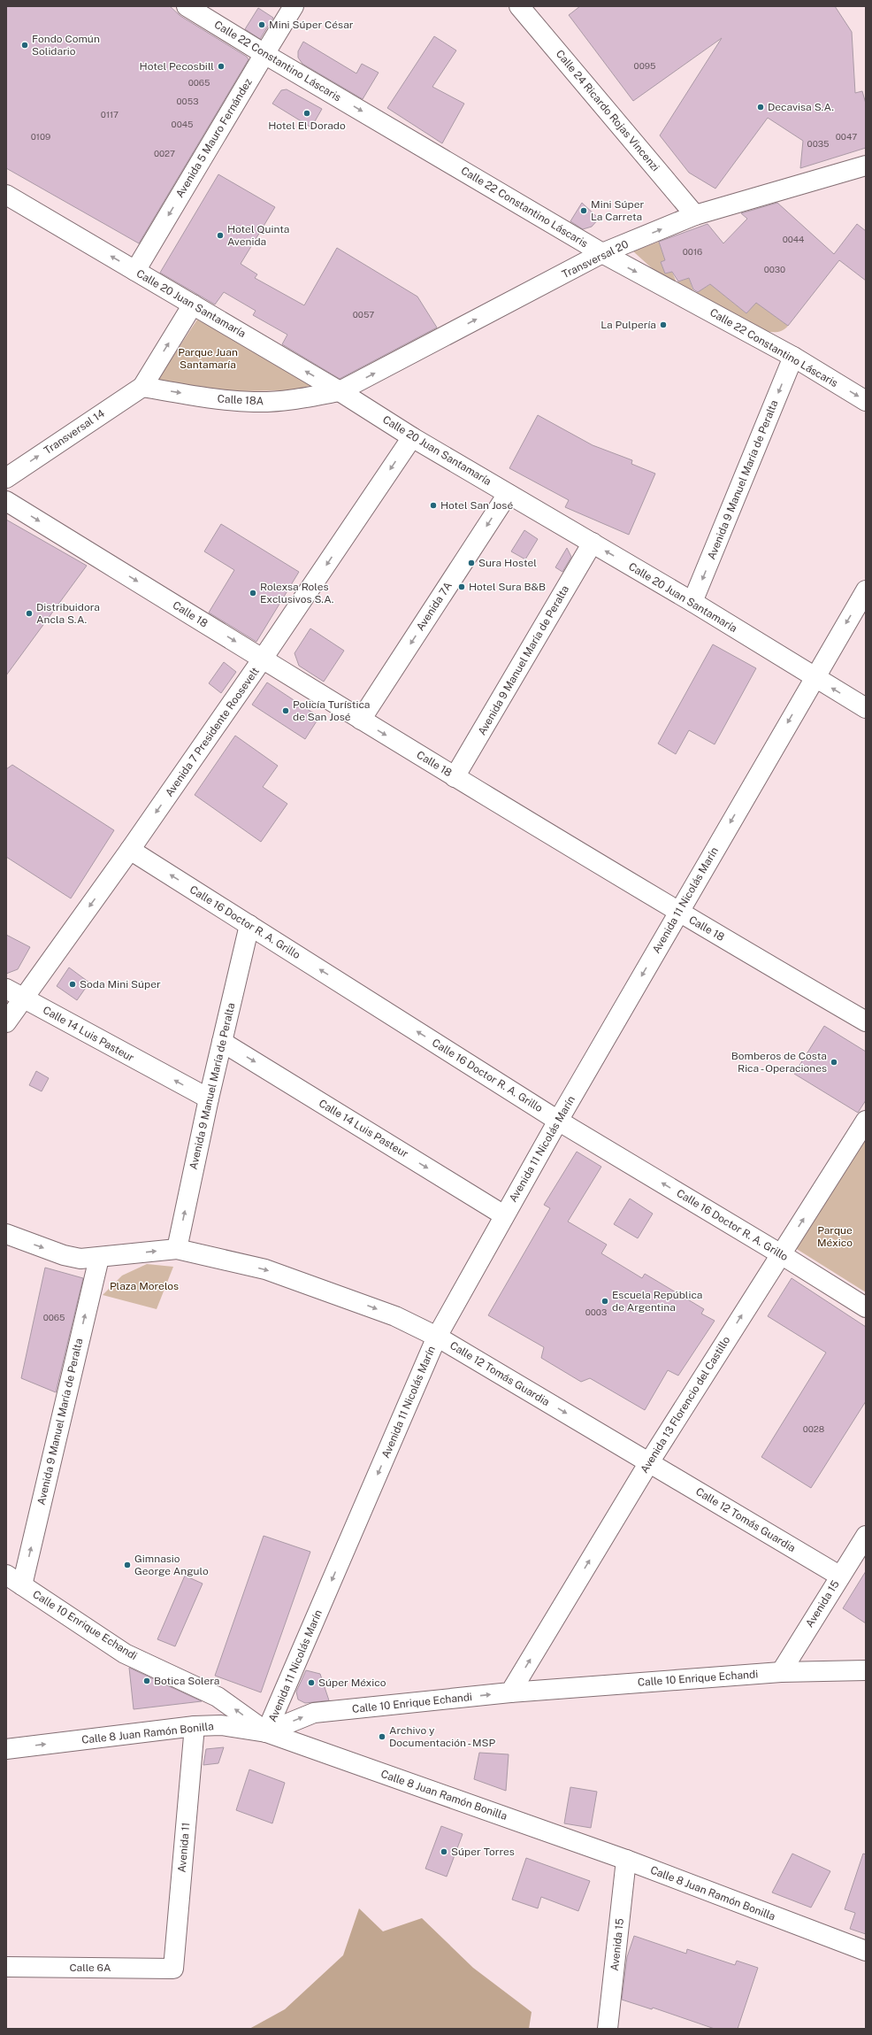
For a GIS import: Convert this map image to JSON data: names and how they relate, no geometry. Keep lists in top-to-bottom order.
{
  "streets": {
    "street": [
      "Calle 22 Constantino Láscaris",
      "Calle 24 Ricardo Rojas Vincenzi",
      "Avenida 5 Mauro Fernández",
      "Transversal 20",
      "Calle 20 Juan Santamaría",
      "Calle 18A",
      "Transversal 14",
      "Avenida 9 Manuel María de Peralta",
      "Avenida 7A",
      "Calle 18",
      "Avenida 7 Presidente Roosevelt",
      "Avenida 11 Nicolás Marín",
      "Calle 16 Doctor R. A. Grillo",
      "Calle 14 Luis Pasteur",
      "Calle 12 Tomás Guardia",
      "Avenida 13 Florencio del Castillo",
      "Avenida 15",
      "Calle 10 Enrique Echandi",
      "Calle 8 Juan Ramón Bonilla",
      "Avenida 11",
      "Calle 6A"
    ]
  },
  "crossings": [
    ["Calle 22 Constantino Láscaris", "Avenida 5 Mauro Fernández"],
    ["Calle 22 Constantino Láscaris", "Transversal 20"],
    ["Calle 22 Constantino Láscaris", "Avenida 9 Manuel María de Peralta"],
    ["Calle 24 Ricardo Rojas Vincenzi", "Transversal 20"],
    ["Avenida 5 Mauro Fernández", "Calle 20 Juan Santamaría"],
    ["Transversal 20", "Calle 20 Juan Santamaría"],
    ["Transversal 20", "Calle 18A"],
    ["Calle 20 Juan Santamaría", "Calle 18A"],
    ["Calle 20 Juan Santamaría", "Avenida 9 Manuel María de Peralta"],
    ["Calle 20 Juan Santamaría", "Avenida 7A"],
    ["Calle 20 Juan Santamaría", "Avenida 7 Presidente Roosevelt"],
    ["Calle 20 Juan Santamaría", "Avenida 11 Nicolás Marín"],
    ["Calle 18A", "Transversal 14"],
    ["Avenida 9 Manuel María de Peralta", "Calle 18"],
    ["Avenida 9 Manuel María de Peralta", "Calle 16 Doctor R. A. Grillo"],
    ["Avenida 9 Manuel María de Peralta", "Calle 14 Luis Pasteur"],
    ["Avenida 9 Manuel María de Peralta", "Calle 12 Tomás Guardia"],
    ["Avenida 9 Manuel María de Peralta", "Calle 10 Enrique Echandi"],
    ["Avenida 7A", "Calle 18"],
    ["Calle 18", "Avenida 7 Presidente Roosevelt"],
    ["Calle 18", "Avenida 11 Nicolás Marín"],
    ["Avenida 7 Presidente Roosevelt", "Calle 16 Doctor R. A. Grillo"],
    ["Avenida 7 Presidente Roosevelt", "Calle 14 Luis Pasteur"],
    ["Avenida 11 Nicolás Marín", "Calle 16 Doctor R. A. Grillo"],
    ["Avenida 11 Nicolás Marín", "Calle 14 Luis Pasteur"],
    ["Avenida 11 Nicolás Marín", "Calle 12 Tomás Guardia"],
    ["Avenida 11 Nicolás Marín", "Calle 10 Enrique Echandi"],
    ["Avenida 11 Nicolás Marín", "Calle 8 Juan Ramón Bonilla"],
    ["Calle 16 Doctor R. A. Grillo", "Avenida 13 Florencio del Castillo"],
    ["Calle 12 Tomás Guardia", "Avenida 13 Florencio del Castillo"],
    ["Calle 12 Tomás Guardia", "Avenida 15"],
    ["Avenida 13 Florencio del Castillo", "Calle 10 Enrique Echandi"],
    ["Avenida 15", "Calle 10 Enrique Echandi"],
    ["Avenida 15", "Calle 8 Juan Ramón Bonilla"],
    ["Calle 10 Enrique Echandi", "Calle 8 Juan Ramón Bonilla"],
    ["Calle 8 Juan Ramón Bonilla", "Avenida 11"],
    ["Avenida 11", "Calle 6A"]
  ],
  "one_way": [
    "Calle 22 Constantino Láscaris",
    "Avenida 5 Mauro Fernández",
    "Transversal 20",
    "Calle 20 Juan Santamaría",
    "Calle 18A",
    "Transversal 14",
    "Avenida 7A",
    "Calle 18",
    "Avenida 7 Presidente Roosevelt",
    "Avenida 11 Nicolás Marín",
    "Calle 16 Doctor R. A. Grillo",
    "Calle 12 Tomás Guardia",
    "Avenida 13 Florencio del Castillo"
  ],
  "parks": ["Parque Juan Santamaría", "Parque México", "Plaza Morelos"],
  "places": [
    "Mini Súper César",
    "Fondo Común Solidario",
    "Hotel Pecosbill",
    "Decavisa S.A.",
    "Hotel El Dorado",
    "Mini Súper La Carreta",
    "Hotel Quinta Avenida",
    "La Pulpería",
    "Hotel San José",
    "Sura Hostel",
    "Hotel Sura B&B",
    "Rolexsa Roles Exclusivos S.A.",
    "Distribuidora Ancla S.A.",
    "Policía Turística de San José",
    "Soda Mini Súper",
    "Bomberos de Costa Rica - Operaciones",
    "Escuela República de Argentina",
    "Gimnasio George Angulo",
    "Botica Solera",
    "Súper México",
    "Archivo y Documentación - MSP",
    "Súper Torres"
  ],
  "house_numbers": [
    "0095",
    "0065",
    "0053",
    "0117",
    "0045",
    "0109",
    "0047",
    "0035",
    "0027",
    "0044",
    "0016",
    "0030",
    "0057",
    "0003",
    "0065",
    "0028"
  ]
}
